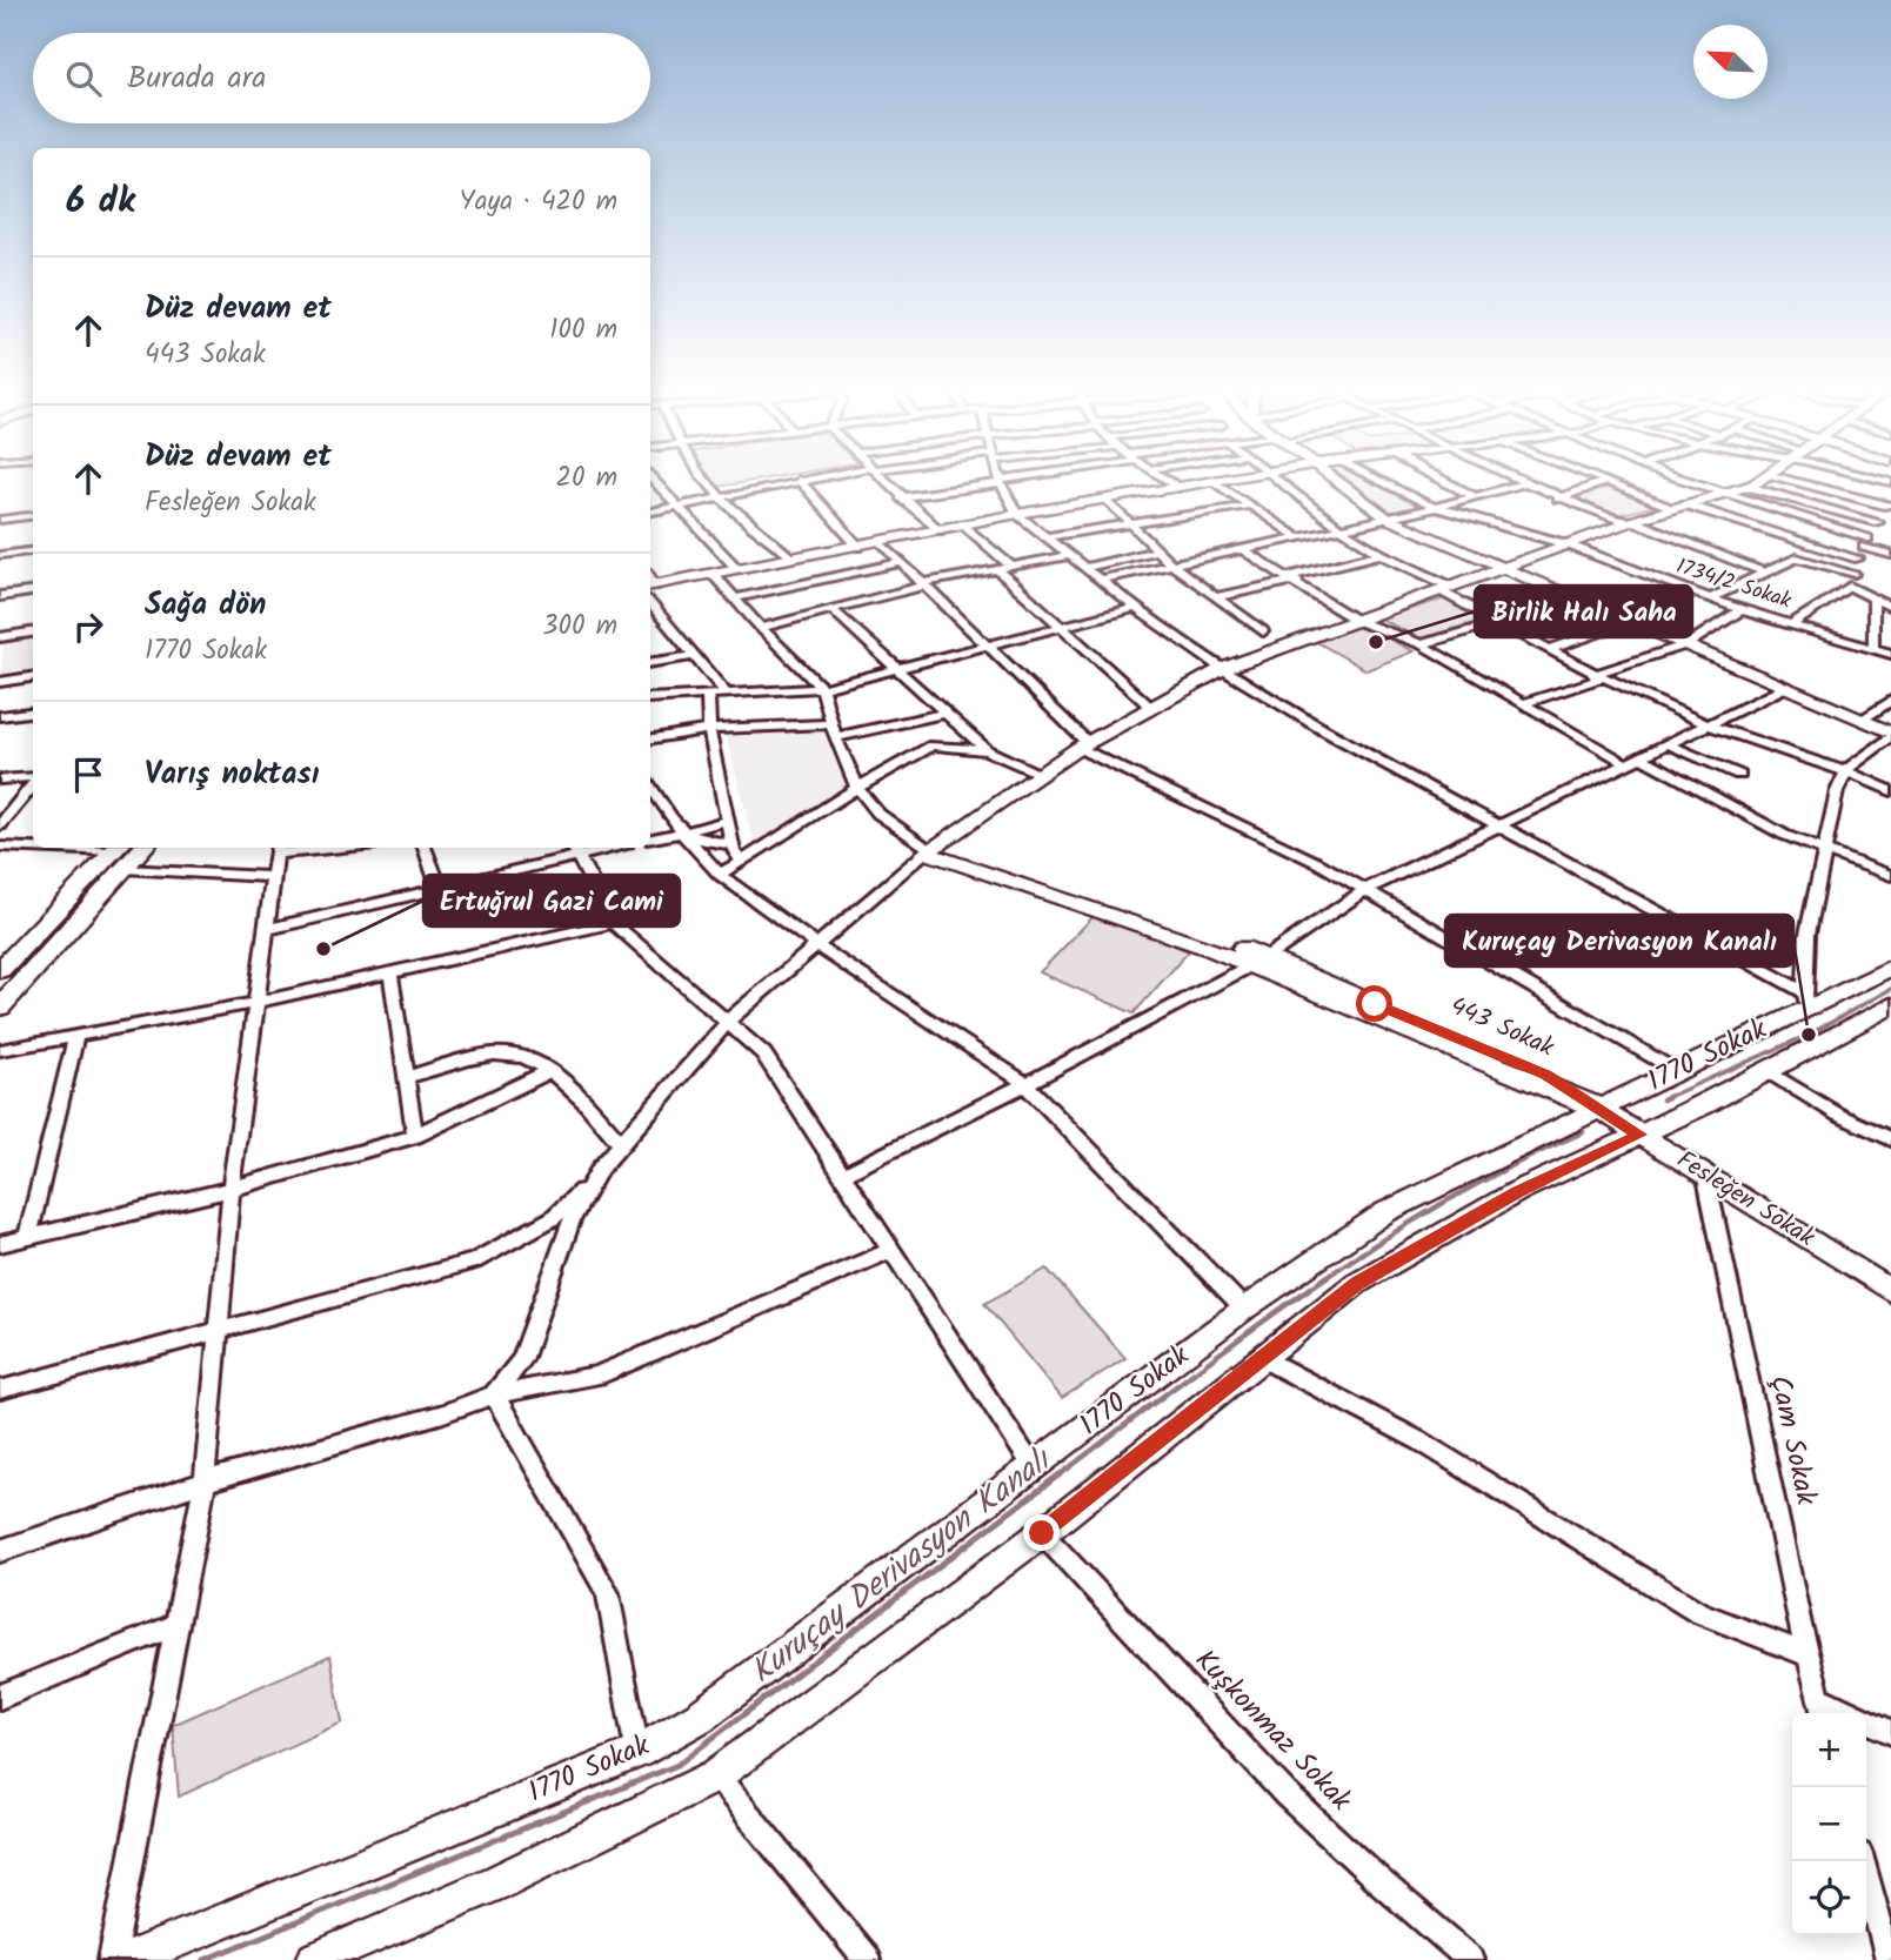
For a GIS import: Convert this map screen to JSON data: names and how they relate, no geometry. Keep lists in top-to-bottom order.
{
  "streets": {
    "street": [
      "1734/2 Sokak",
      "443 Sokak",
      "1770 Sokak",
      "Fesleğen Sokak",
      "Çam Sokak",
      "Kuşkonmaz Sokak"
    ]
  },
  "crossings": [
    ["443 Sokak", "1770 Sokak"],
    ["443 Sokak", "Fesleğen Sokak"],
    ["1770 Sokak", "Fesleğen Sokak"],
    ["1770 Sokak", "Kuşkonmaz Sokak"],
    ["Fesleğen Sokak", "Çam Sokak"]
  ],
  "water": ["Kuruçay Derivasyon Kanalı"],
  "places": ["Birlik Halı Saha", "Ertuğrul Gazi Cami", "Kuruçay Derivasyon Kanalı"],
  "north": "top left",
  "page": {
    "search": "Burada ara",
    "heading": ["6 dk", "Yaya · 420 m"],
    "list": [
      ["Düz devam et", "443 Sokak", "100 m"],
      ["Düz devam et", "Fesleğen Sokak", "20 m"],
      ["Sağa dön", "1770 Sokak", "300 m"],
      "Varış noktası"
    ],
    "map_buttons": ["+", "−"]
  }
}
